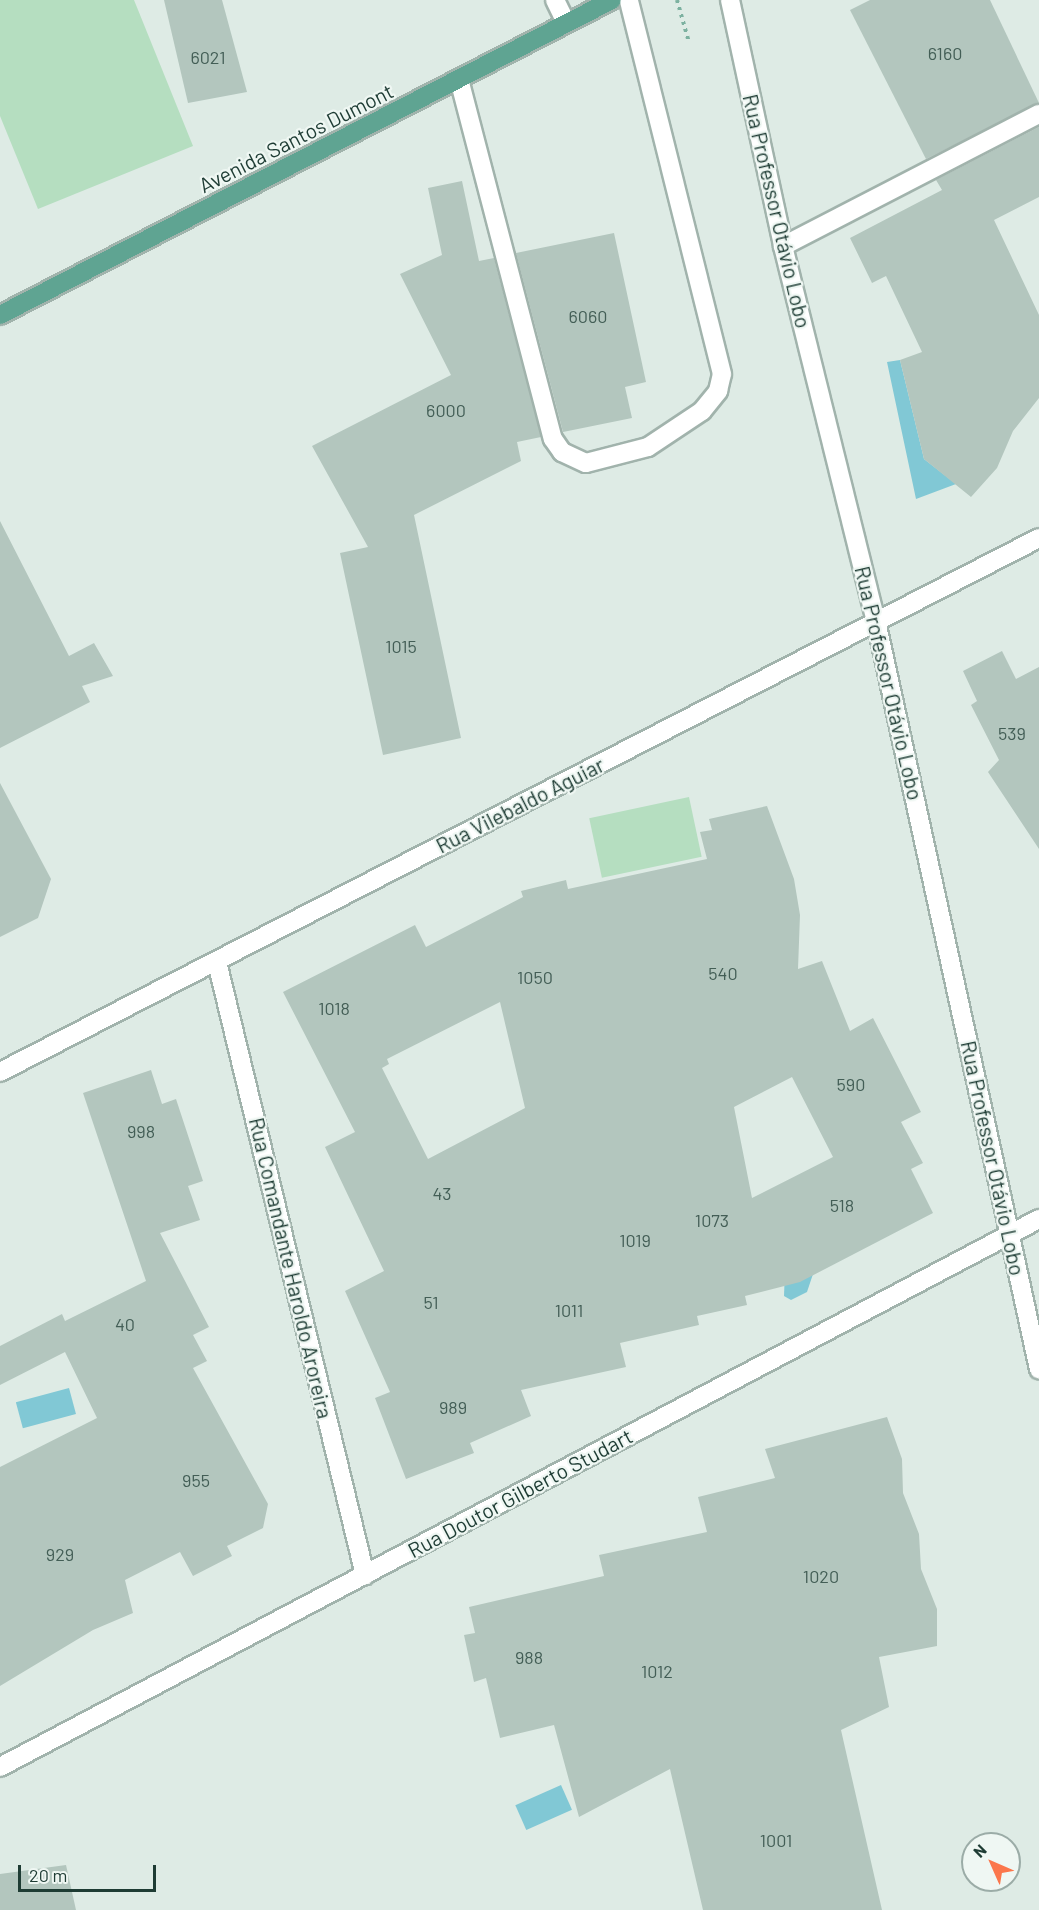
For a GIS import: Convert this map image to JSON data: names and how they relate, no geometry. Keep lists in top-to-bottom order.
{
  "streets": {
    "main road": ["Avenida Santos Dumont"],
    "street": [
      "Rua Professor Otávio Lobo",
      "Rua Vilebaldo Aguiar",
      "Rua Comandante Haroldo Aroreira",
      "Rua Doutor Gilberto Studart"
    ]
  },
  "crossings": [
    ["Rua Professor Otávio Lobo", "Rua Vilebaldo Aguiar"],
    ["Rua Professor Otávio Lobo", "Rua Doutor Gilberto Studart"],
    ["Rua Vilebaldo Aguiar", "Rua Comandante Haroldo Aroreira"],
    ["Rua Comandante Haroldo Aroreira", "Rua Doutor Gilberto Studart"]
  ],
  "house_numbers": [
    "6160",
    "6021",
    "6060",
    "6000",
    "1015",
    "539",
    "540",
    "1050",
    "1018",
    "590",
    "998",
    "43",
    "518",
    "1073",
    "1019",
    "51",
    "1011",
    "40",
    "989",
    "955",
    "929",
    "1020",
    "988",
    "1012",
    "1001"
  ],
  "scale_bar": "20 m",
  "north": "top left"
}
